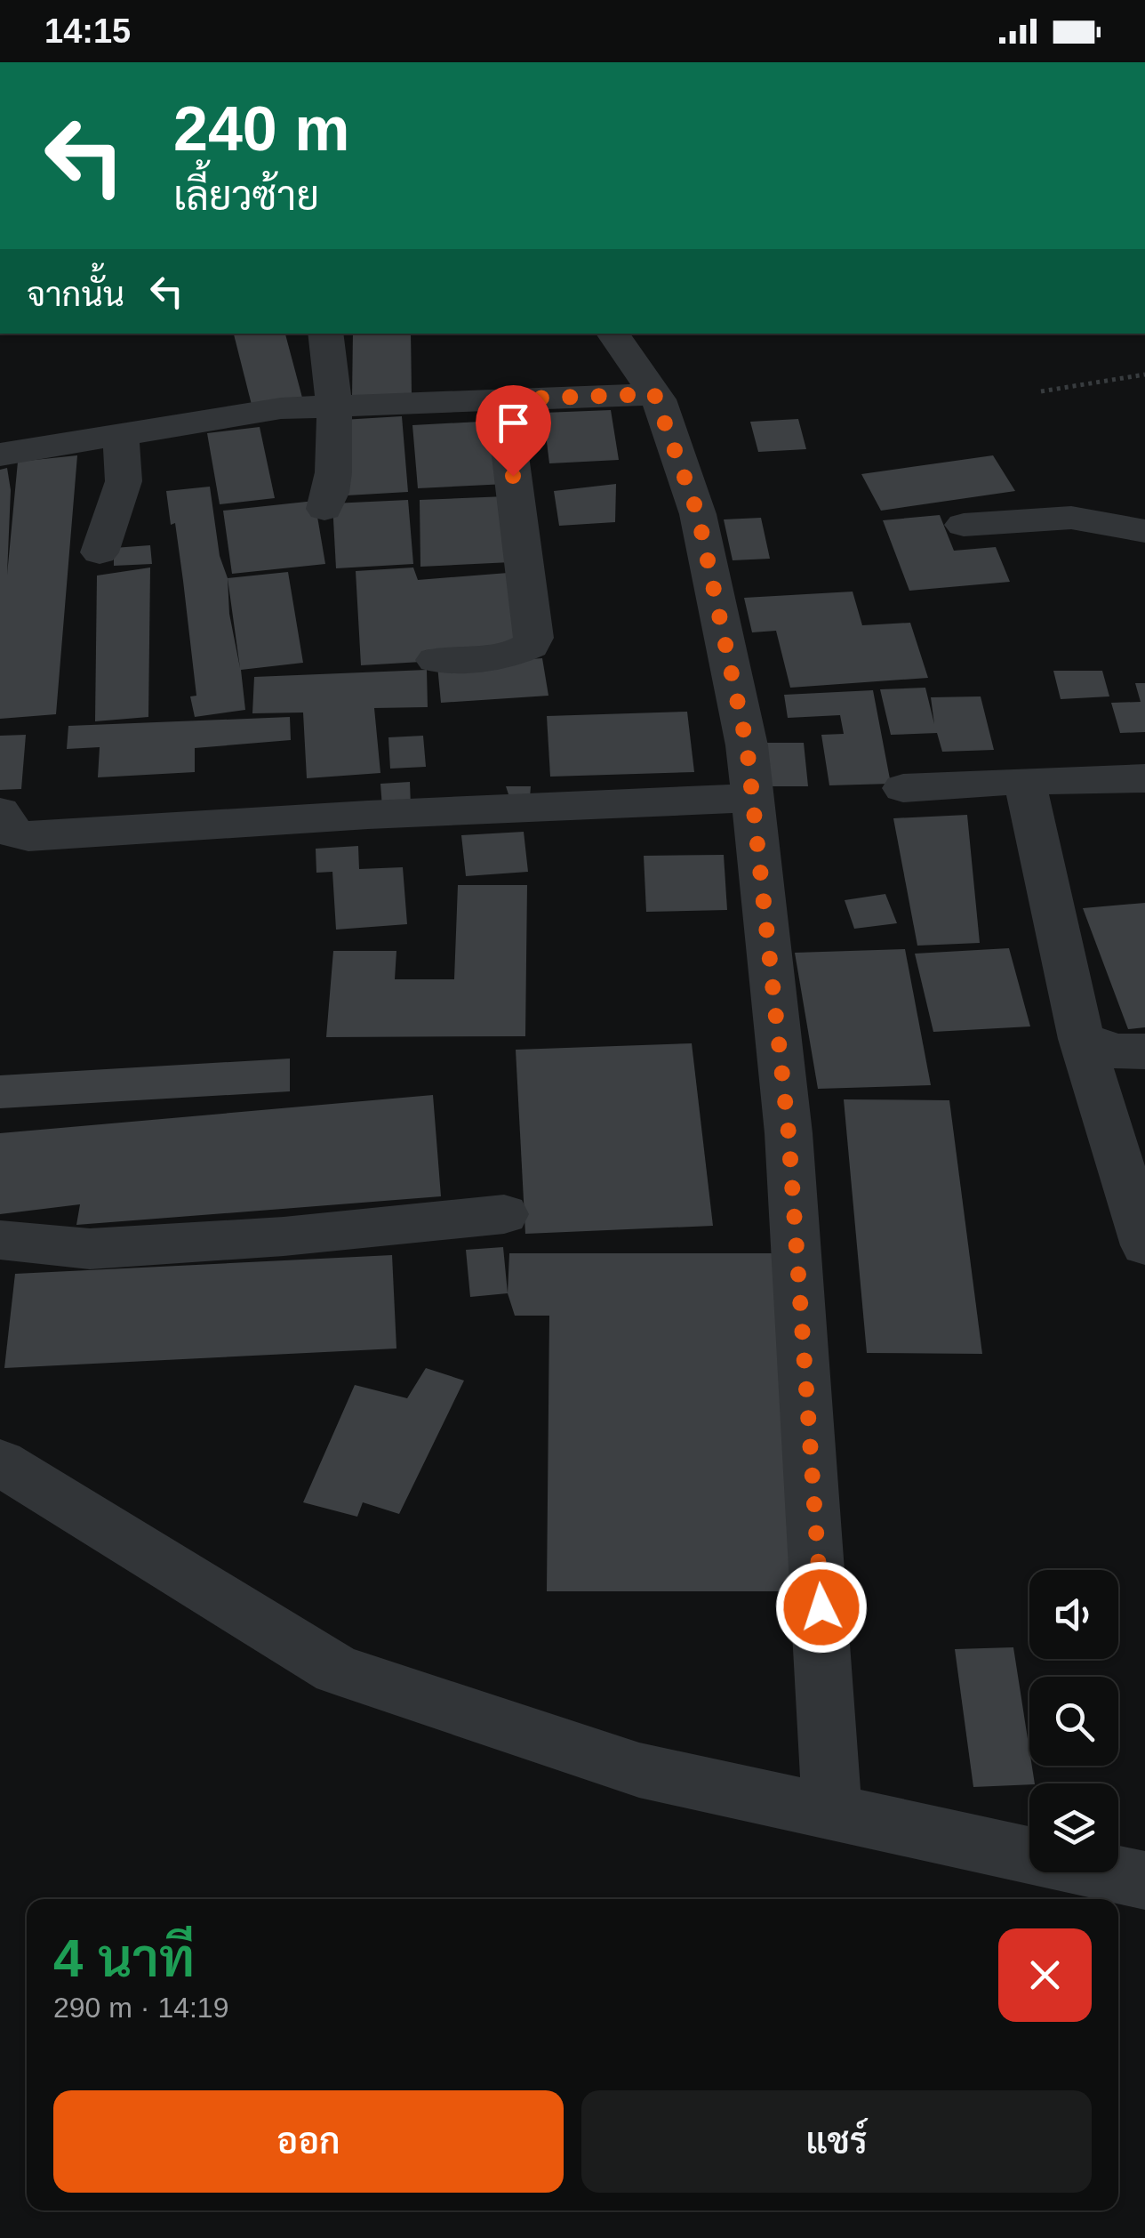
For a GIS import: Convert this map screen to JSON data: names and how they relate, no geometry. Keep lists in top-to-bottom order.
{
  "page": {
    "status": "14:15",
    "turn": ["240 m", "เลี้ยวซ้าย"],
    "then": "จากนั้น",
    "heading": ["4 นาที", "290 m · 14:19"],
    "buttons": ["ออก", "แชร์"]
  }
}
